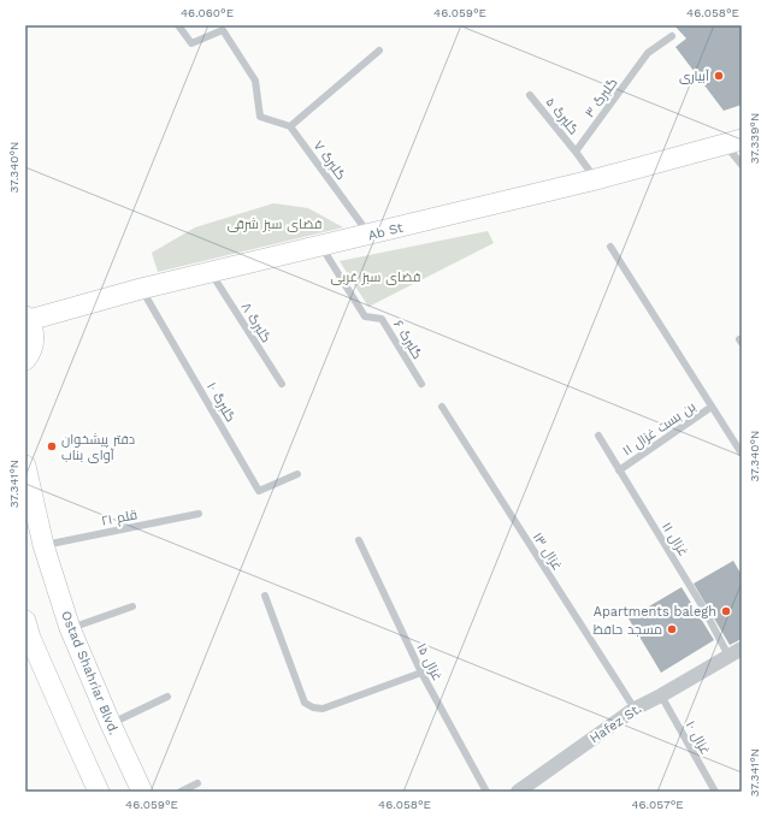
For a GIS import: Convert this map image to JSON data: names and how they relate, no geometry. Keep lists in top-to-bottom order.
{
  "streets": {
    "main road": ["Ab St", "Ostad Shahriar Blvd."],
    "street": ["Hafez St."],
    "lane": [
      "گلبرگ ۳",
      "گلبرگ ۵",
      "گلبرگ ۷",
      "گلبرگ ۸",
      "گلبرگ ۶",
      "گلبرگ ۱۰",
      "بن بست غزال ۱۱",
      "قلم ۲۱",
      "غزال ۱۱",
      "غزال ۱۳",
      "غزال ۱۵",
      "غزال ۱۰"
    ]
  },
  "crossings": [
    ["گلبرگ ۳", "گلبرگ ۵"],
    ["گلبرگ ۷", "Ab St"],
    ["Ab St", "گلبرگ ۸"],
    ["Ab St", "گلبرگ ۶"],
    ["Ab St", "گلبرگ ۱۰"],
    ["بن بست غزال ۱۱", "غزال ۱۱"],
    ["قلم ۲۱", "Ostad Shahriar Blvd."],
    ["غزال ۱۱", "Hafez St."],
    ["غزال ۱۳", "Hafez St."],
    ["Hafez St.", "غزال ۱۰"]
  ],
  "parks": ["فضای سبز شرقی", "فضای سبز غربی"],
  "places": [
    "آبیاری",
    "دفتر پیشخوان آوای بناب",
    "Apartments balegh",
    "مسجد حافظ"
  ],
  "coordinates": [
    "46.060°E",
    "46.059°E",
    "46.058°E",
    "37.339°N",
    "37.340°N",
    "37.341°N",
    "46.057°E"
  ]
}
